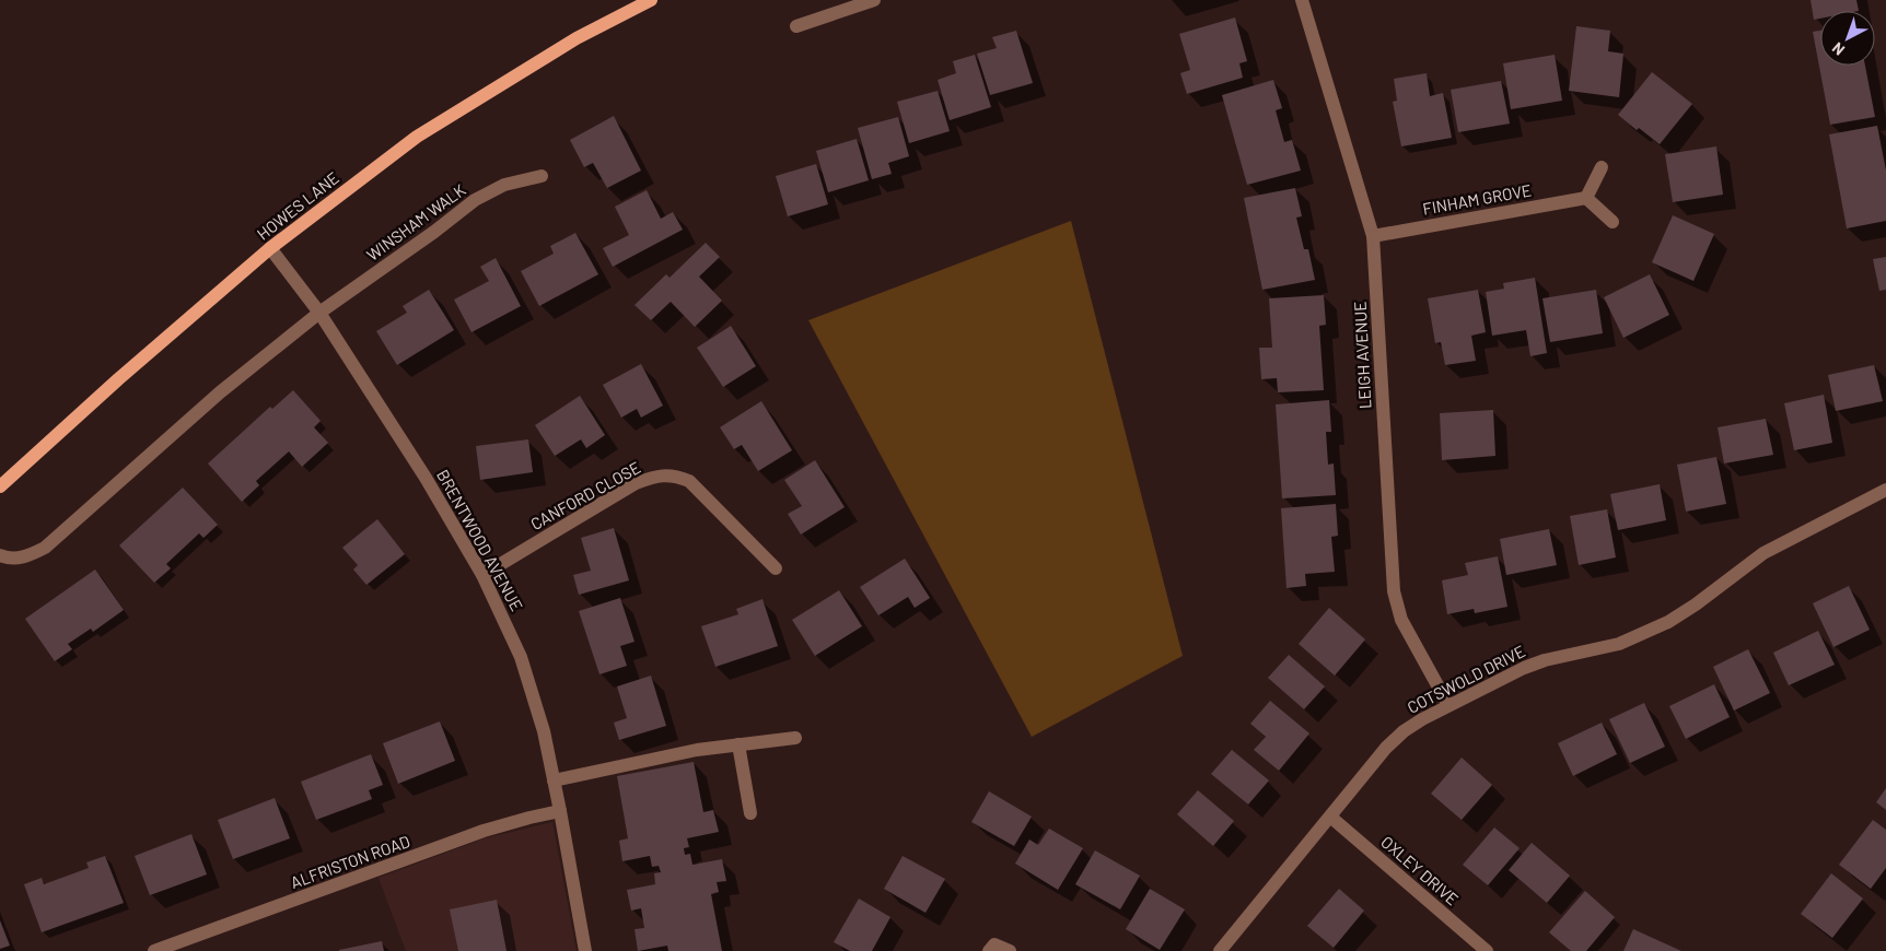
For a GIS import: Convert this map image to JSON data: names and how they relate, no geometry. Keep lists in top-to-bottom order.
{
  "streets": {
    "main road": ["HOWES LANE"],
    "street": [
      "FINHAM GROVE",
      "WINSHAM WALK",
      "LEIGH AVENUE",
      "CANFORD CLOSE",
      "BRENTWOOD AVENUE",
      "COTSWOLD DRIVE",
      "ALFRISTON ROAD",
      "OXLEY DRIVE"
    ]
  },
  "crossings": [
    ["FINHAM GROVE", "LEIGH AVENUE"],
    ["HOWES LANE", "BRENTWOOD AVENUE"],
    ["WINSHAM WALK", "BRENTWOOD AVENUE"],
    ["LEIGH AVENUE", "COTSWOLD DRIVE"],
    ["CANFORD CLOSE", "BRENTWOOD AVENUE"],
    ["BRENTWOOD AVENUE", "ALFRISTON ROAD"],
    ["COTSWOLD DRIVE", "OXLEY DRIVE"]
  ],
  "north": "bottom left"
}
